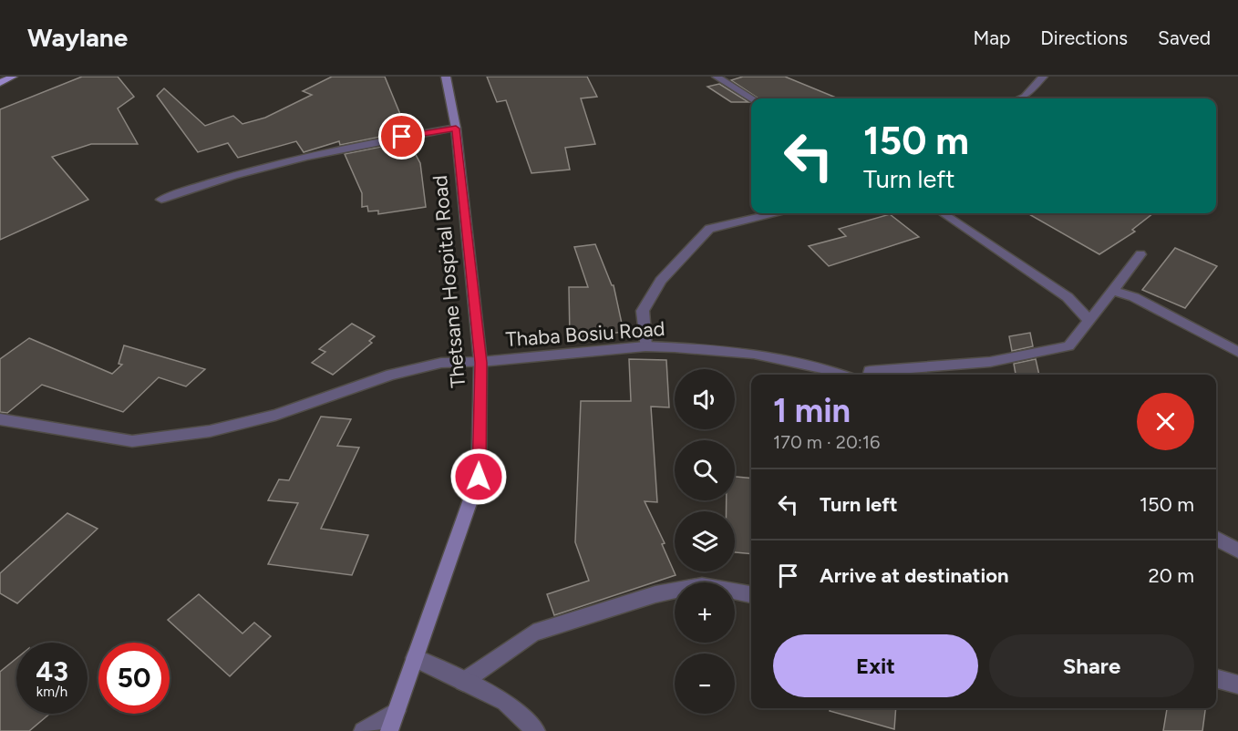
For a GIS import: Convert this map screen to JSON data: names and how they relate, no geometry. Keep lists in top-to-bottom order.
{
  "streets": {
    "main road": ["Thetsane Hospital Road"],
    "street": ["Thaba Bosiu Road"]
  },
  "crossings": [
    ["Thetsane Hospital Road", "Thaba Bosiu Road"]
  ],
  "page": {
    "header": "Waylane",
    "nav": ["Map", "Directions", "Saved"],
    "turn": ["150 m", "Turn left"],
    "map_buttons": ["+", "−"],
    "heading": ["1 min", "170 m · 20:16"],
    "list": [
      {
        "name": "Turn left",
        "value": "150 m"
      },
      {
        "name": "Arrive at destination",
        "value": "20 m"
      }
    ],
    "buttons": ["Exit", "Share"],
    "speed": "43 km/h",
    "limit": "50"
  }
}
